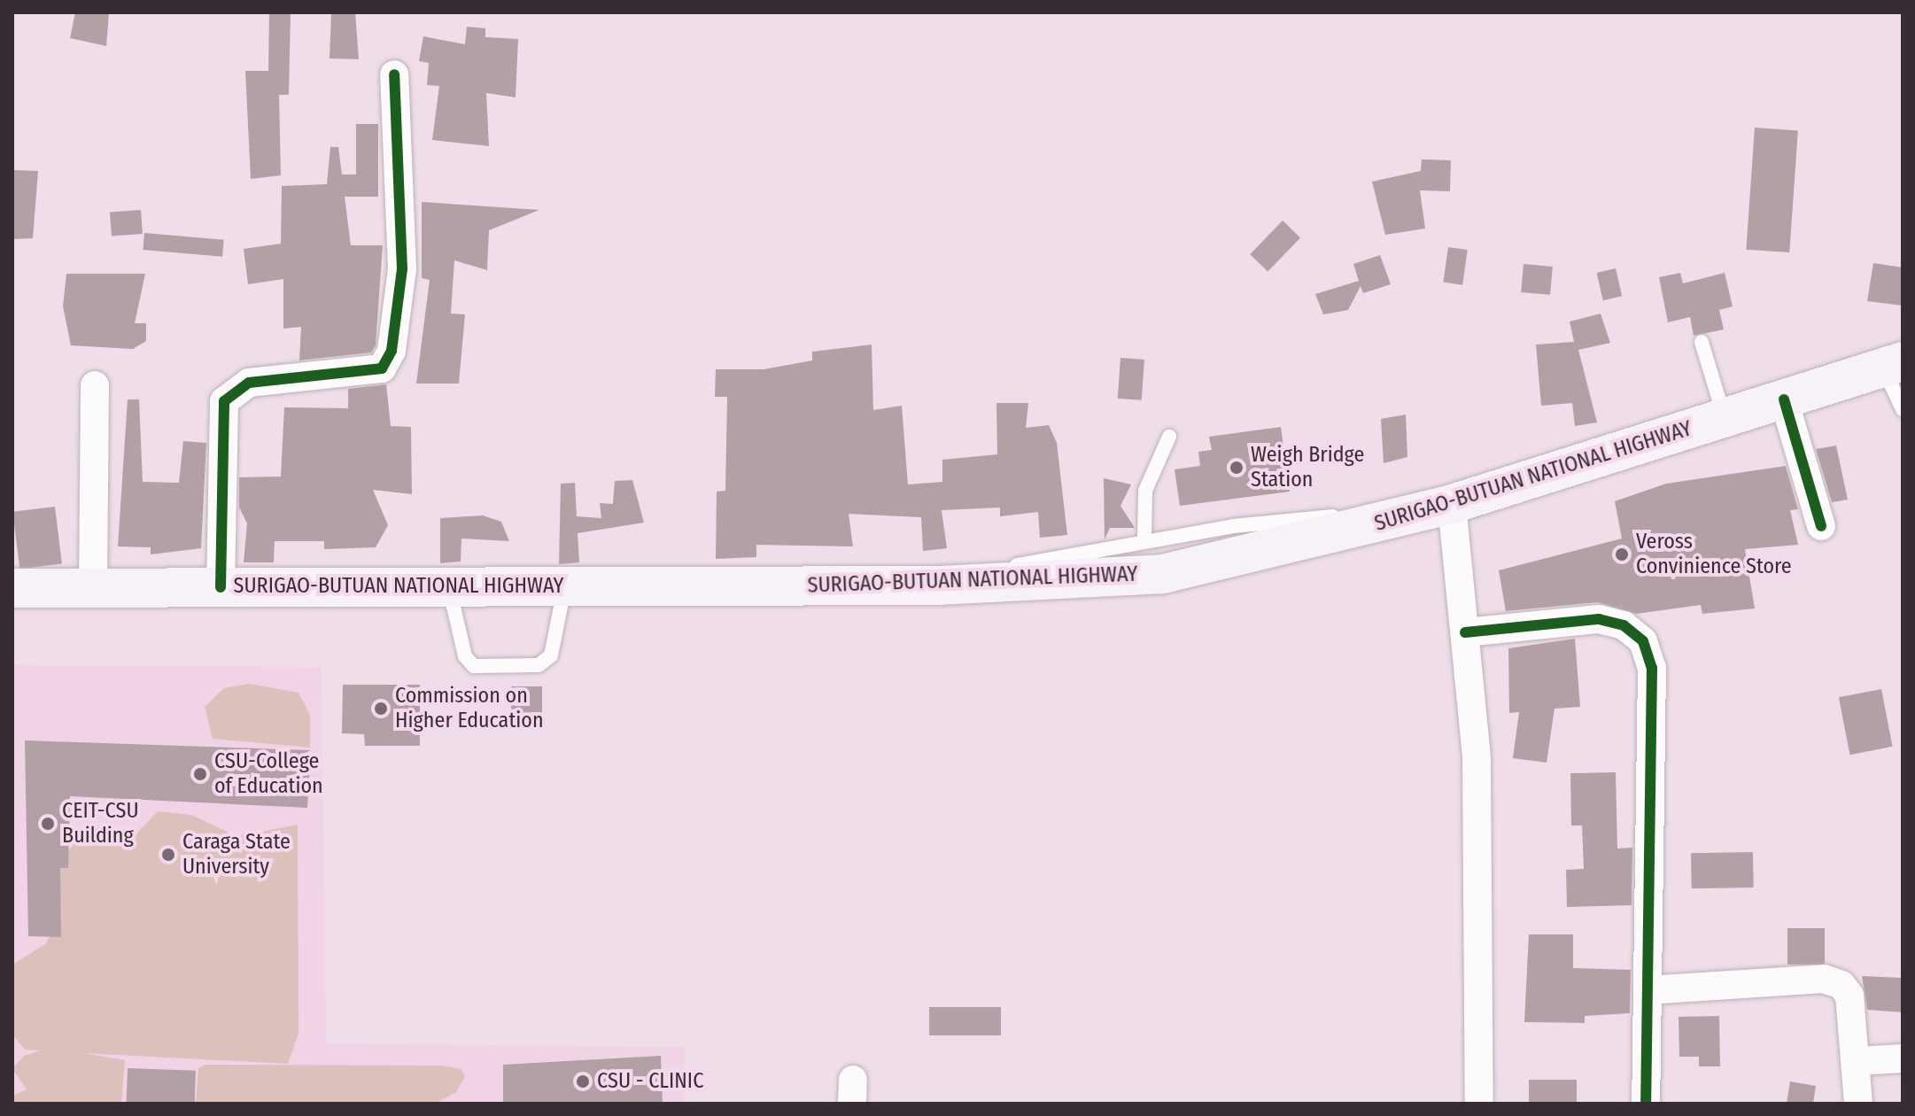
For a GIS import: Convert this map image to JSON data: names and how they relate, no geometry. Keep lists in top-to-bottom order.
{
  "streets": {
    "main road": ["SURIGAO-BUTUAN NATIONAL HIGHWAY"]
  },
  "places": [
    "Weigh Bridge Station",
    "Veross Convinience Store",
    "Commission on Higher Education",
    "CSU-College of Education",
    "CEIT-CSU Building",
    "Caraga State University",
    "CSU - CLINIC"
  ]
}
